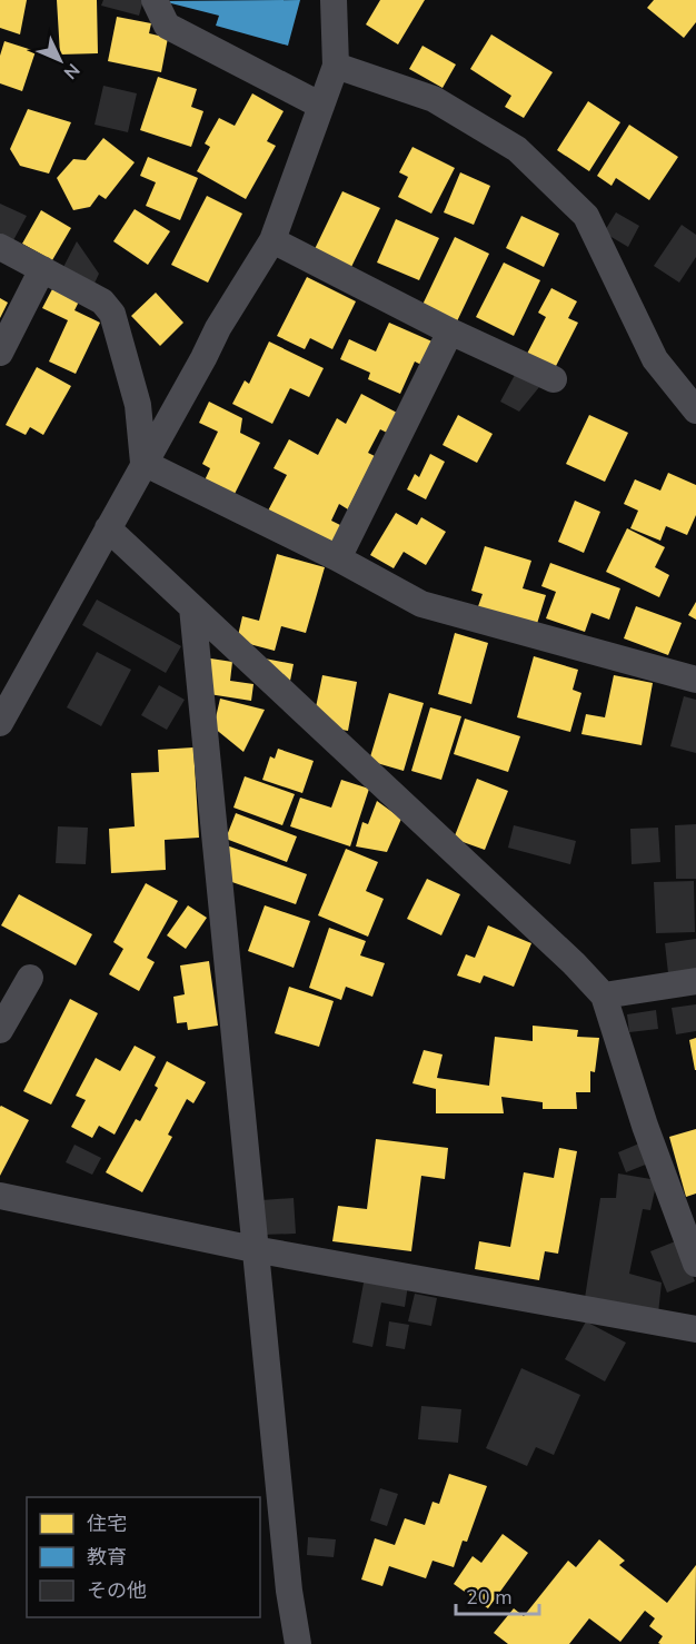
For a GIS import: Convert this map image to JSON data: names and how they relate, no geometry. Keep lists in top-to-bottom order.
{
  "legend": ["住宅", "教育", "その他"],
  "scale_bar": "20 m",
  "north": "bottom right"
}
